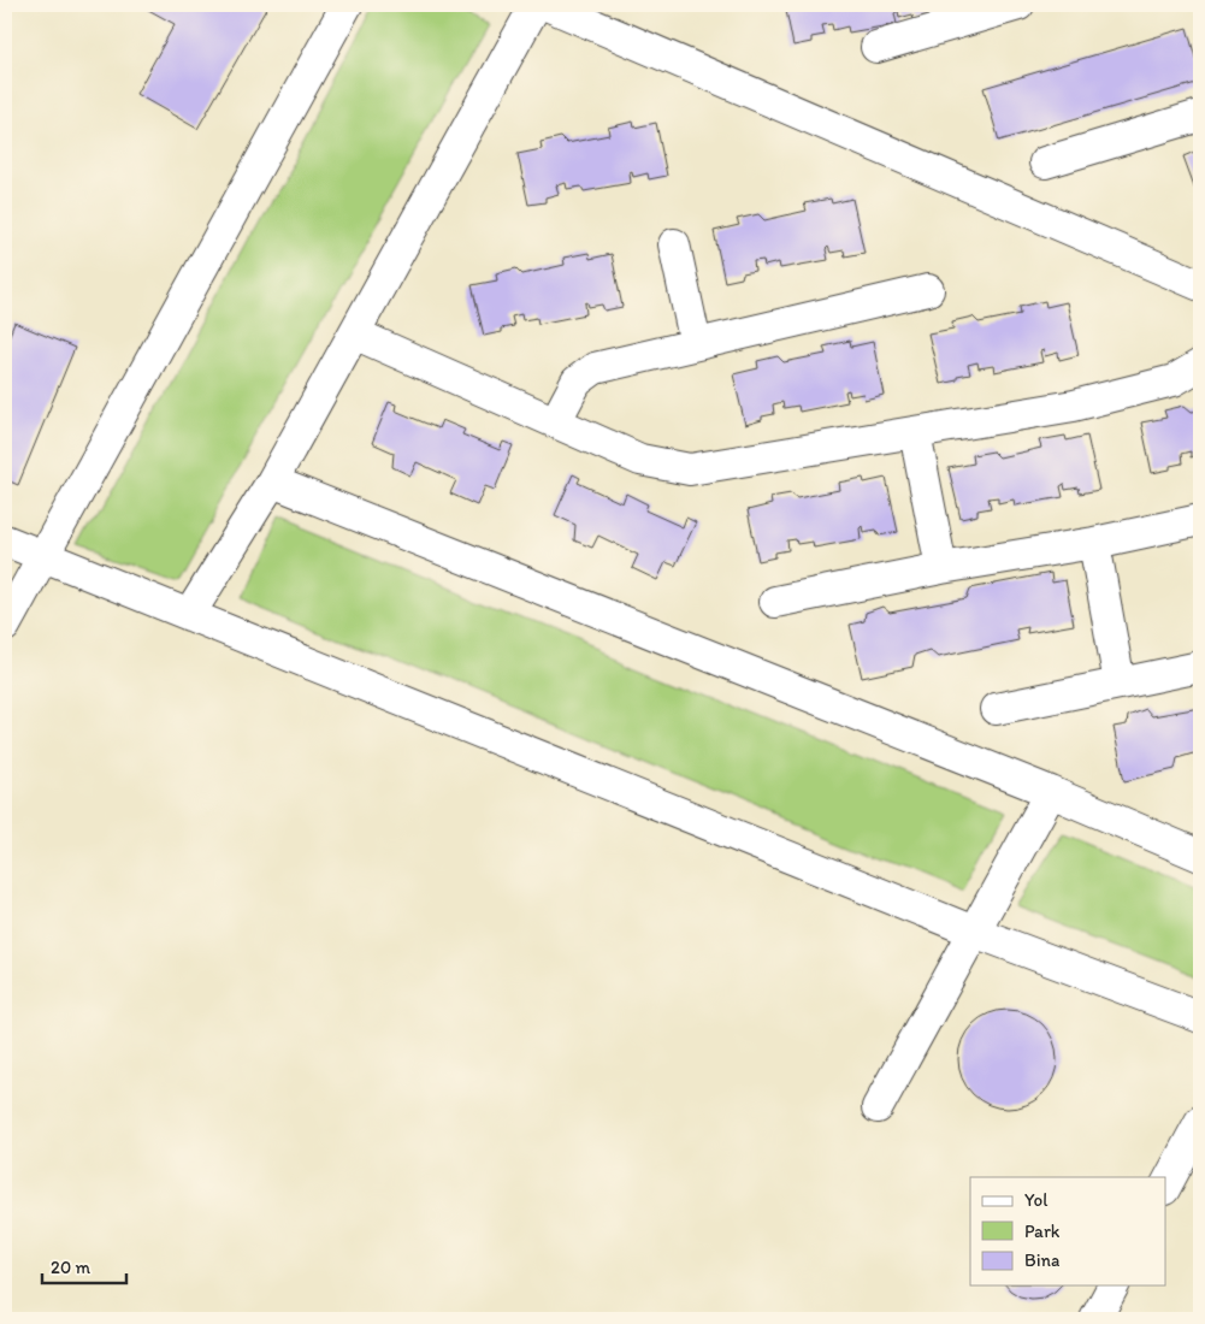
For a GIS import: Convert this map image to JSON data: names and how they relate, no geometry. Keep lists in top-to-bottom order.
{
  "legend": ["Yol", "Park", "Bina"],
  "scale_bar": "20 m"
}
